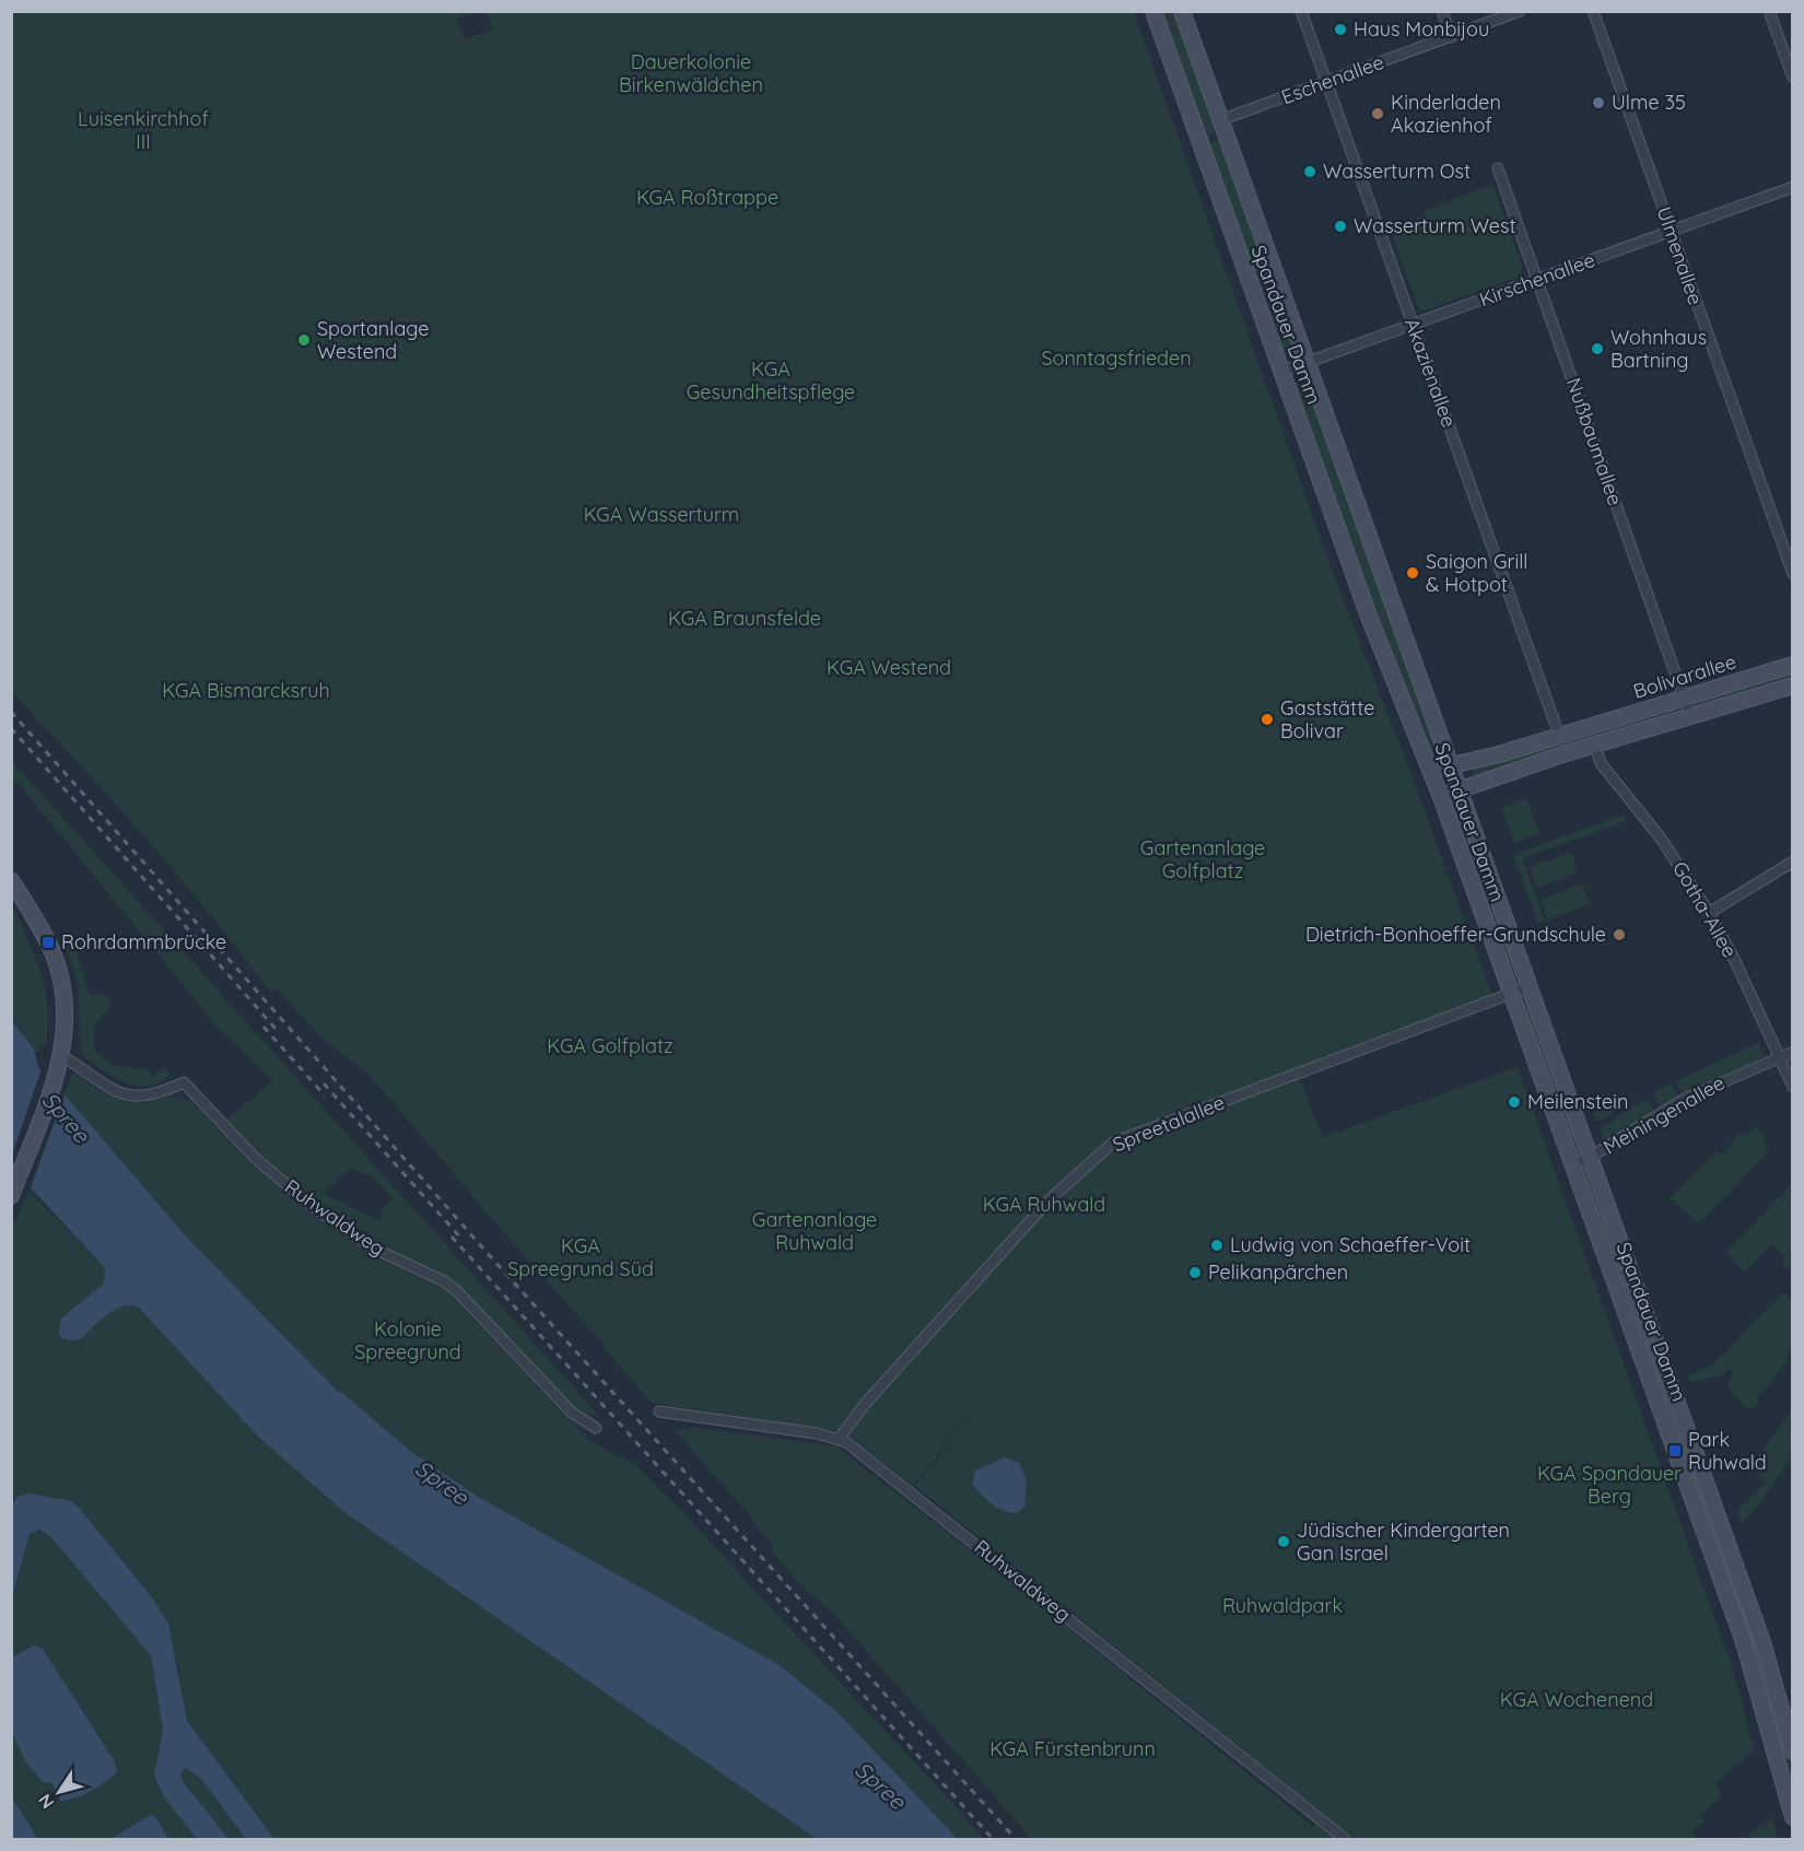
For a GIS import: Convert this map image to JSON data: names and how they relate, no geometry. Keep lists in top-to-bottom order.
{
  "streets": {
    "main road": ["Spandauer Damm", "Bolivarallee"],
    "street": [
      "Eschenallee",
      "Ulmenallee",
      "Kirschenallee",
      "Akazienallee",
      "Nußbaumallee",
      "Gotha-Allee",
      "Meiningenallee",
      "Spreetalallee",
      "Ruhwaldweg"
    ]
  },
  "crossings": [
    ["Eschenallee", "Spandauer Damm"],
    ["Eschenallee", "Akazienallee"],
    ["Ulmenallee", "Kirschenallee"],
    ["Kirschenallee", "Spandauer Damm"],
    ["Kirschenallee", "Akazienallee"],
    ["Kirschenallee", "Nußbaumallee"],
    ["Spandauer Damm", "Bolivarallee"],
    ["Spandauer Damm", "Meiningenallee"],
    ["Spandauer Damm", "Spreetalallee"],
    ["Akazienallee", "Bolivarallee"],
    ["Nußbaumallee", "Bolivarallee"],
    ["Bolivarallee", "Gotha-Allee"],
    ["Gotha-Allee", "Meiningenallee"],
    ["Spreetalallee", "Ruhwaldweg"]
  ],
  "water": ["Spree"],
  "parks": [
    "Dauerkolonie Birkenwäldchen",
    "Luisenkirchhof III",
    "KGA Roßtrappe",
    "Sonntagsfrieden",
    "KGA Gesundheitspflege",
    "KGA Wasserturm",
    "KGA Braunsfelde",
    "KGA Westend",
    "KGA Bismarcksruh",
    "Gartenanlage Golfplatz",
    "KGA Golfplatz",
    "KGA Ruhwald",
    "Gartenanlage Ruhwald",
    "KGA Spreegrund Süd",
    "Kolonie Spreegrund",
    "KGA Spandauer Berg",
    "Ruhwaldpark",
    "KGA Wochenend",
    "KGA Fürstenbrunn"
  ],
  "places": {
    "other": [
      "Haus Monbijou",
      "Ulme 35",
      "Kinderladen Akazienhof",
      "Wasserturm Ost",
      "Wasserturm West",
      "Sportanlage Westend",
      "Wohnhaus Bartning",
      "Saigon Grill & Hotpot",
      "Gaststätte Bolivar",
      "Dietrich-Bonhoeffer-Grundschule",
      "Meilenstein",
      "Ludwig von Schaeffer-Voit",
      "Pelikanpärchen",
      "Jüdischer Kindergarten Gan Israel"
    ],
    "transit": ["Rohrdammbrücke", "Park Ruhwald"]
  },
  "north": "bottom left"
}
